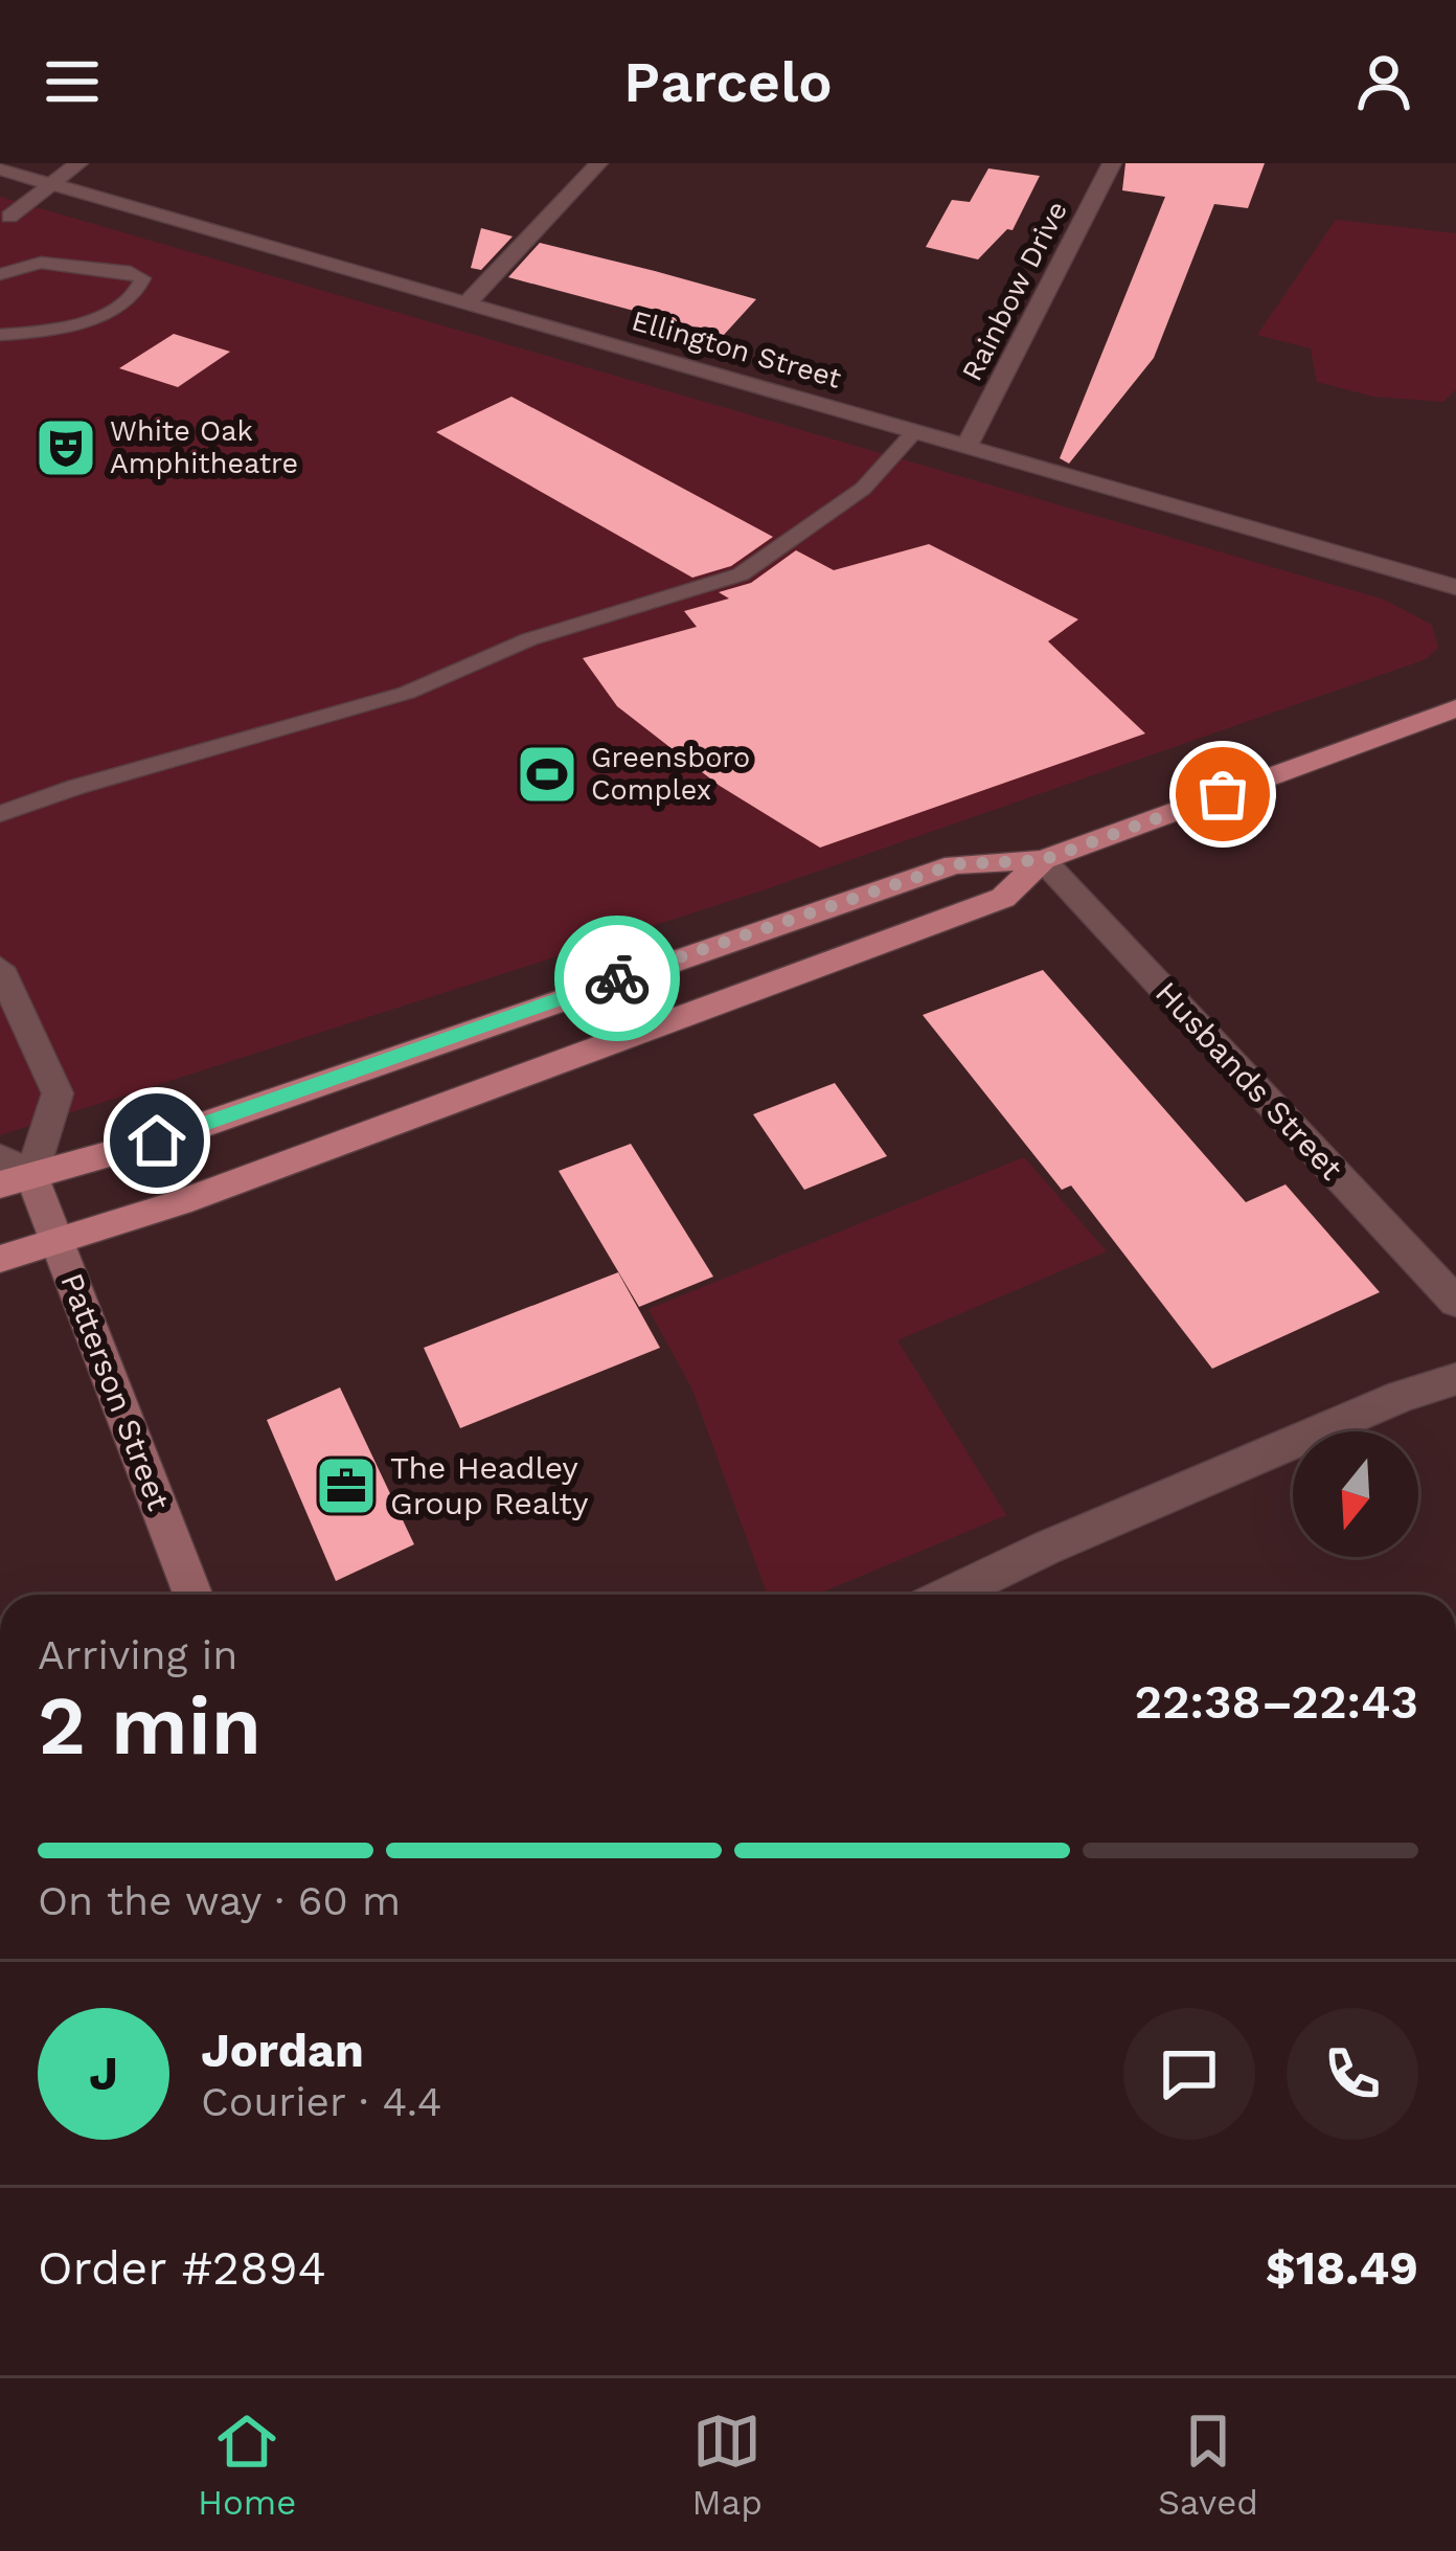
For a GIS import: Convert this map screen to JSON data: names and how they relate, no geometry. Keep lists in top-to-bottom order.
{
  "streets": {
    "main road": ["Patterson Street"],
    "street": ["Rainbow Drive", "Ellington Street", "Husbands Street"]
  },
  "crossings": [
    ["Rainbow Drive", "Ellington Street"]
  ],
  "places": {
    "theatre": ["White Oak Amphitheatre"],
    "sports": ["Greensboro Complex"],
    "office": ["The Headley Group Realty"]
  },
  "north": "bottom",
  "page": {
    "header": "Parcelo",
    "heading": ["2 min", "Arriving in", "22:38–22:43"],
    "panel": [
      "Jordan",
      "Courier · 4.4",
      "Order #2894",
      "$18.49"
    ],
    "bar": "On the way · 60 m",
    "round": "J",
    "tabs": ["Home", "Map", "Saved"]
  }
}
